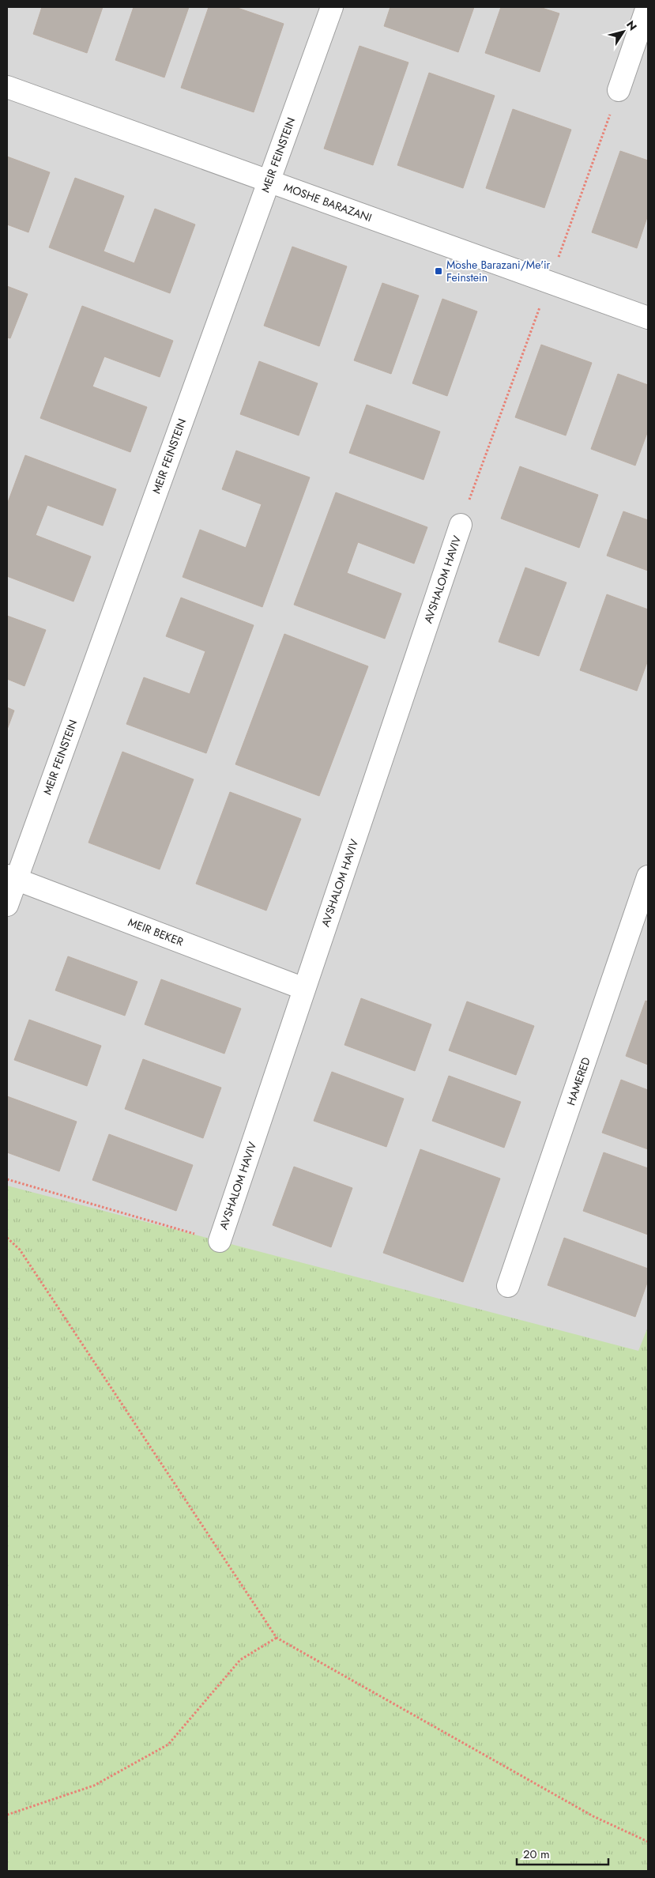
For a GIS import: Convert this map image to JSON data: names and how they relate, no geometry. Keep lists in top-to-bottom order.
{
  "streets": {
    "street": [
      "MEIR FEINSTEIN",
      "MOSHE BARAZANI",
      "AVSHALOM HAVIV",
      "MEIR BEKER",
      "HAMERED"
    ]
  },
  "crossings": [
    ["MEIR FEINSTEIN", "MOSHE BARAZANI"],
    ["MEIR FEINSTEIN", "MEIR BEKER"],
    ["AVSHALOM HAVIV", "MEIR BEKER"]
  ],
  "places": {
    "transit": ["Moshe Barazani/Me'ir Feinstein"]
  },
  "scale_bar": "20 m",
  "north": "top right"
}
